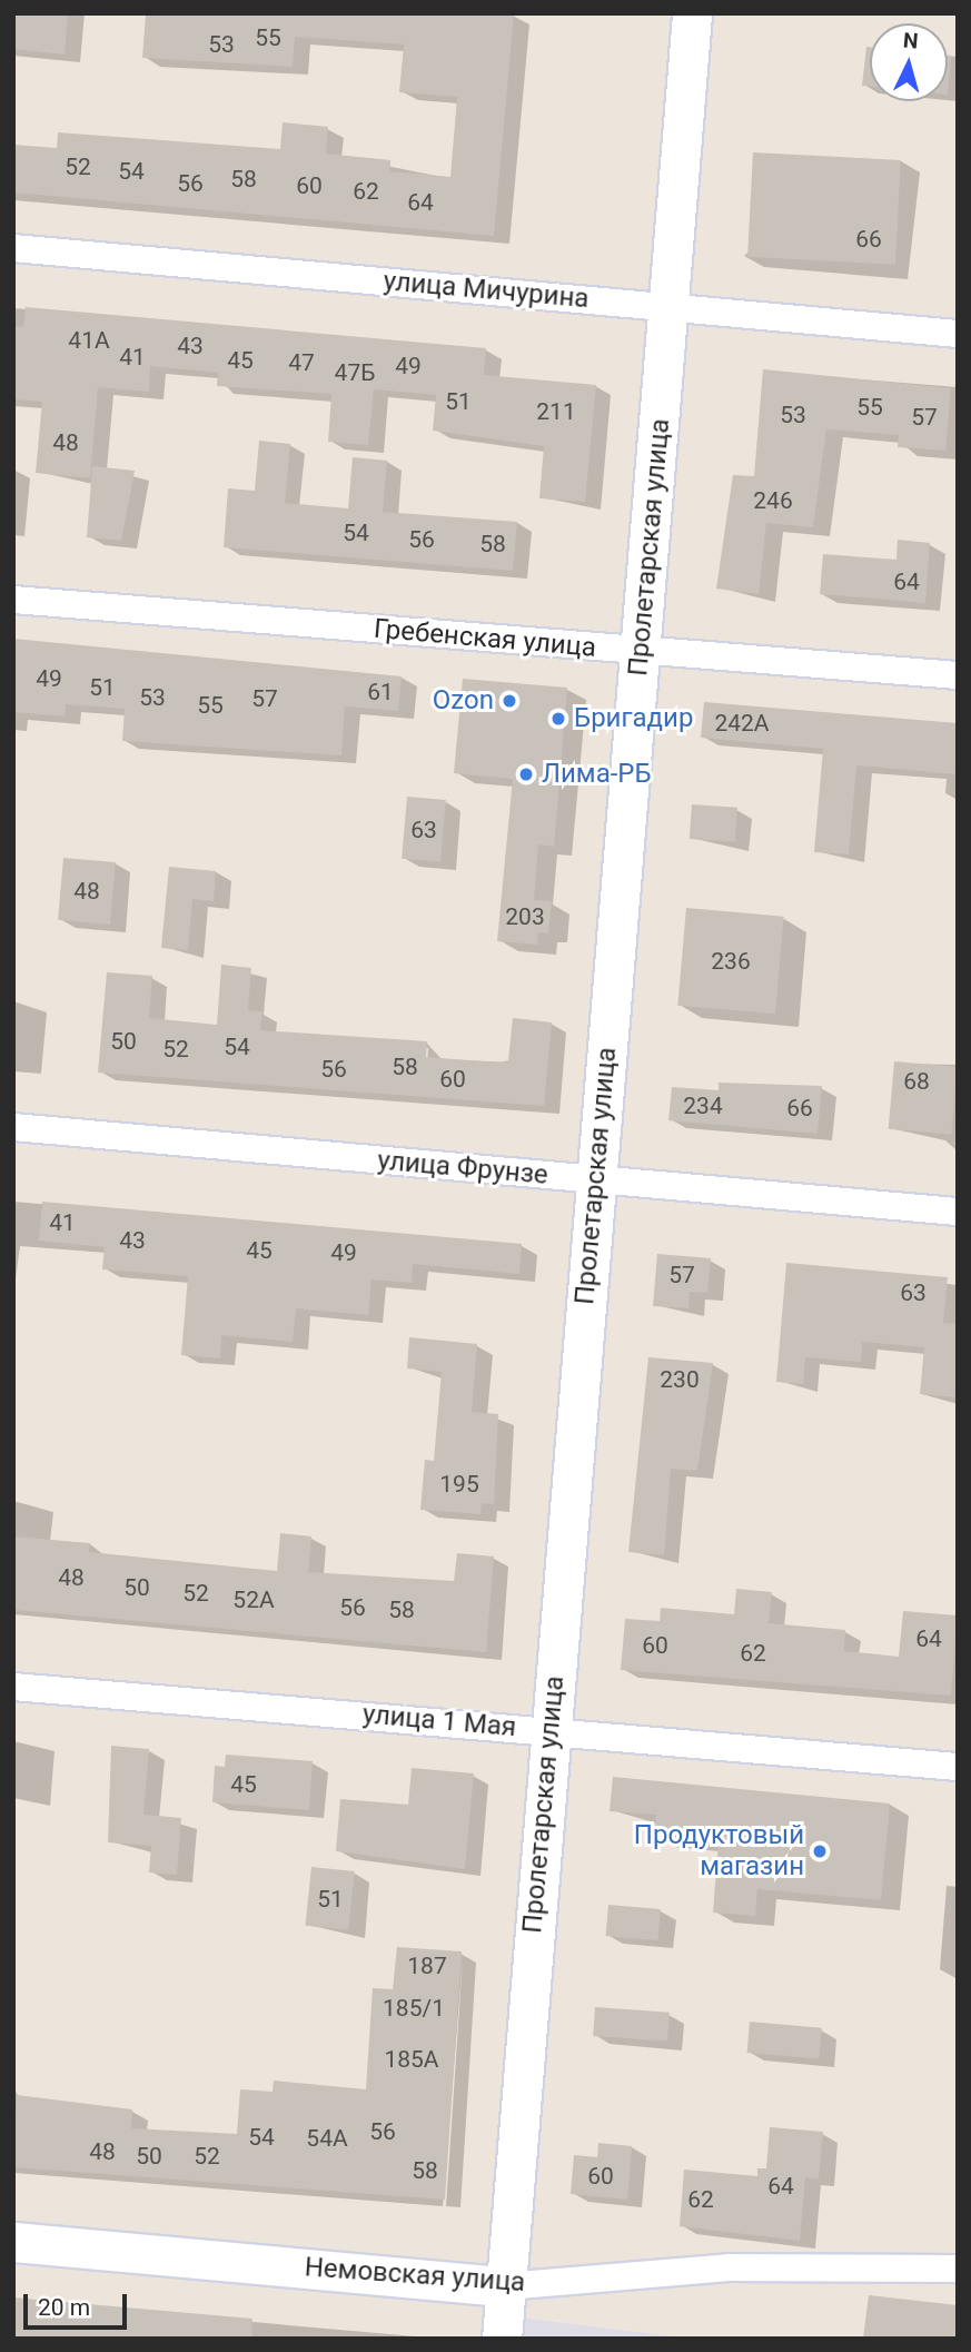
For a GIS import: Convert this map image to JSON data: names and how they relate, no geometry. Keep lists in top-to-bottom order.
{
  "streets": {
    "main road": ["Пролетарская улица", "Немовская улица"],
    "street": [
      "улица Мичурина",
      "Гребенская улица",
      "улица Фрунзе",
      "улица 1 Мая"
    ]
  },
  "crossings": [
    ["улица Мичурина", "Пролетарская улица"],
    ["Пролетарская улица", "Гребенская улица"],
    ["Пролетарская улица", "улица Фрунзе"],
    ["Пролетарская улица", "улица 1 Мая"],
    ["Пролетарская улица", "Немовская улица"]
  ],
  "places": [
    "Ozon",
    "Бригадир",
    "Лима-РБ",
    "Продуктовый магазин"
  ],
  "house_numbers": [
    "55",
    "53",
    "52",
    "54",
    "58",
    "56",
    "60",
    "62",
    "64",
    "66",
    "41А",
    "43",
    "41",
    "45",
    "47",
    "49",
    "47Б",
    "51",
    "55",
    "211",
    "53",
    "57",
    "48",
    "246",
    "54",
    "56",
    "58",
    "64",
    "49",
    "51",
    "61",
    "53",
    "57",
    "55",
    "242А",
    "63",
    "48",
    "203",
    "236",
    "50",
    "54",
    "52",
    "58",
    "56",
    "60",
    "68",
    "234",
    "66",
    "41",
    "43",
    "45",
    "49",
    "57",
    "63",
    "230",
    "195",
    "48",
    "50",
    "52",
    "52А",
    "56",
    "58",
    "64",
    "60",
    "62",
    "45",
    "51",
    "187",
    "185/1",
    "185А",
    "56",
    "54",
    "54А",
    "48",
    "50",
    "52",
    "58",
    "60",
    "64",
    "62"
  ],
  "scale_bar": "20 m",
  "north": "top"
}
